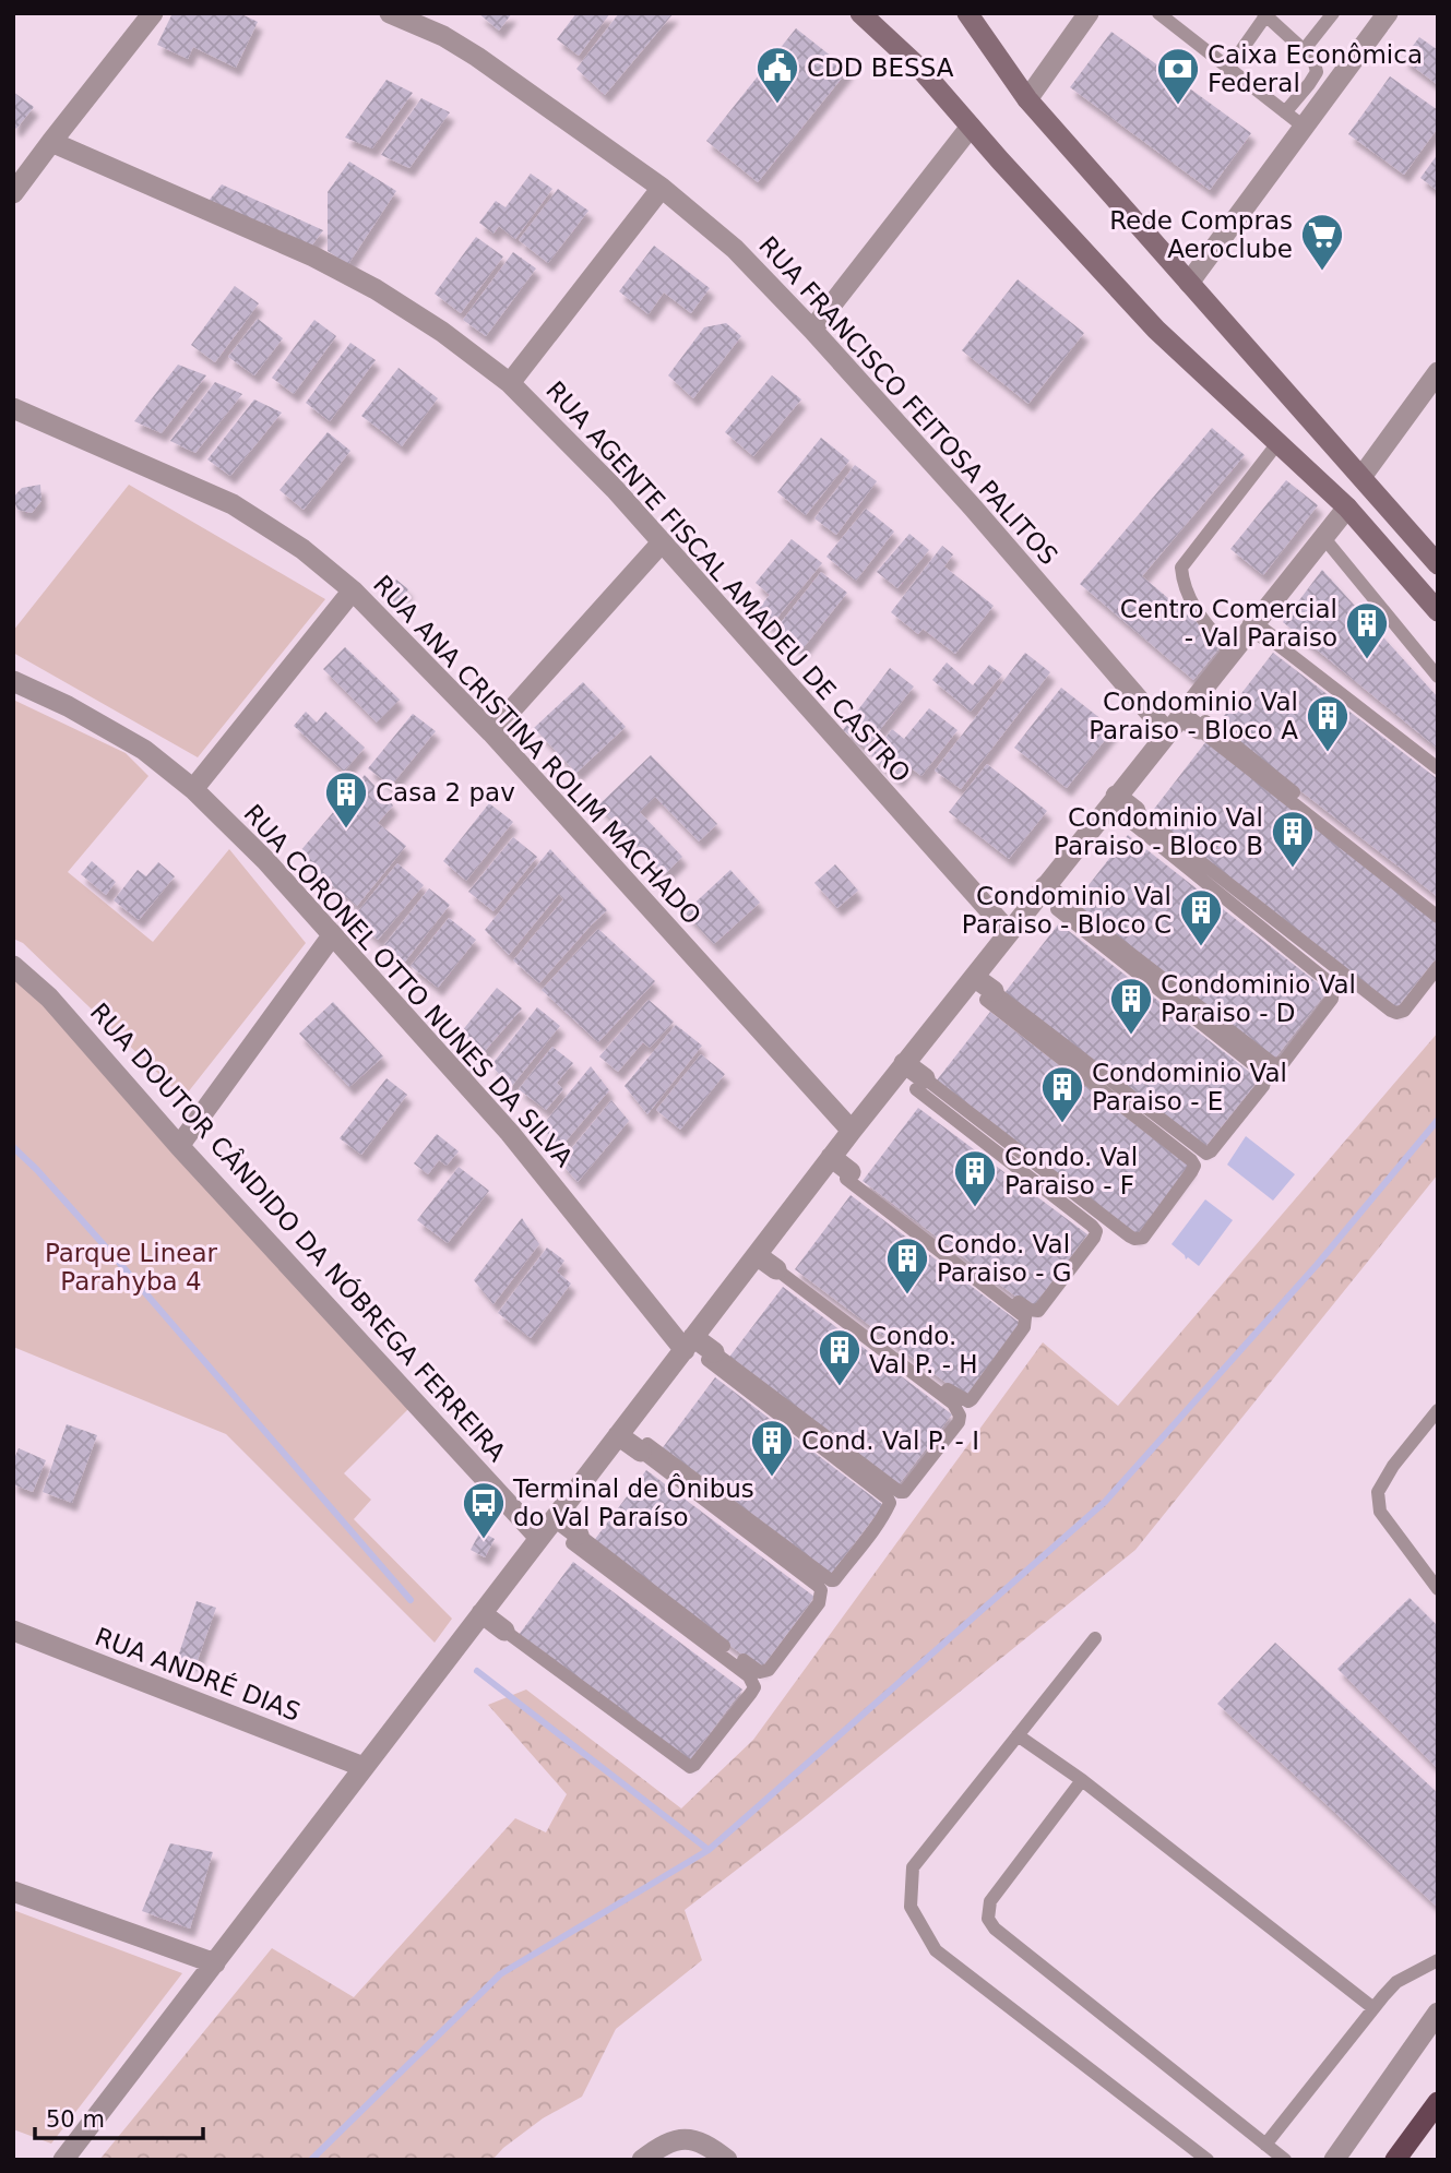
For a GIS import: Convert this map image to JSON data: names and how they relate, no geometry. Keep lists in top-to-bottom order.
{
  "streets": {
    "street": [
      "RUA FRANCISCO FEITOSA PALITOS",
      "RUA AGENTE FISCAL AMADEU DE CASTRO",
      "RUA ANA CRISTINA ROLIM MACHADO",
      "RUA CORONEL OTTO NUNES DA SILVA",
      "RUA DOUTOR CÂNDIDO DA NÓBREGA FERREIRA",
      "RUA ANDRÉ DIAS"
    ]
  },
  "parks": ["Parque Linear Parahyba 4"],
  "places": {
    "public building": ["CDD BESSA"],
    "bank": ["Caixa Econômica Federal"],
    "supermarket": ["Rede Compras Aeroclube"],
    "building": [
      "Centro Comercial - Val Paraiso",
      "Condominio Val Paraiso - Bloco A",
      "Casa 2 pav",
      "Condominio Val Paraiso - Bloco B",
      "Condominio Val Paraiso - Bloco C",
      "Condominio Val Paraiso - D",
      "Condominio Val Paraiso - E",
      "Condo. Val Paraiso - F",
      "Condo. Val Paraiso - G",
      "Condo. Val P. - H",
      "Cond. Val P. - I"
    ],
    "bus stop": ["Terminal de Ônibus do Val Paraíso"]
  },
  "scale_bar": "50 m"
}
